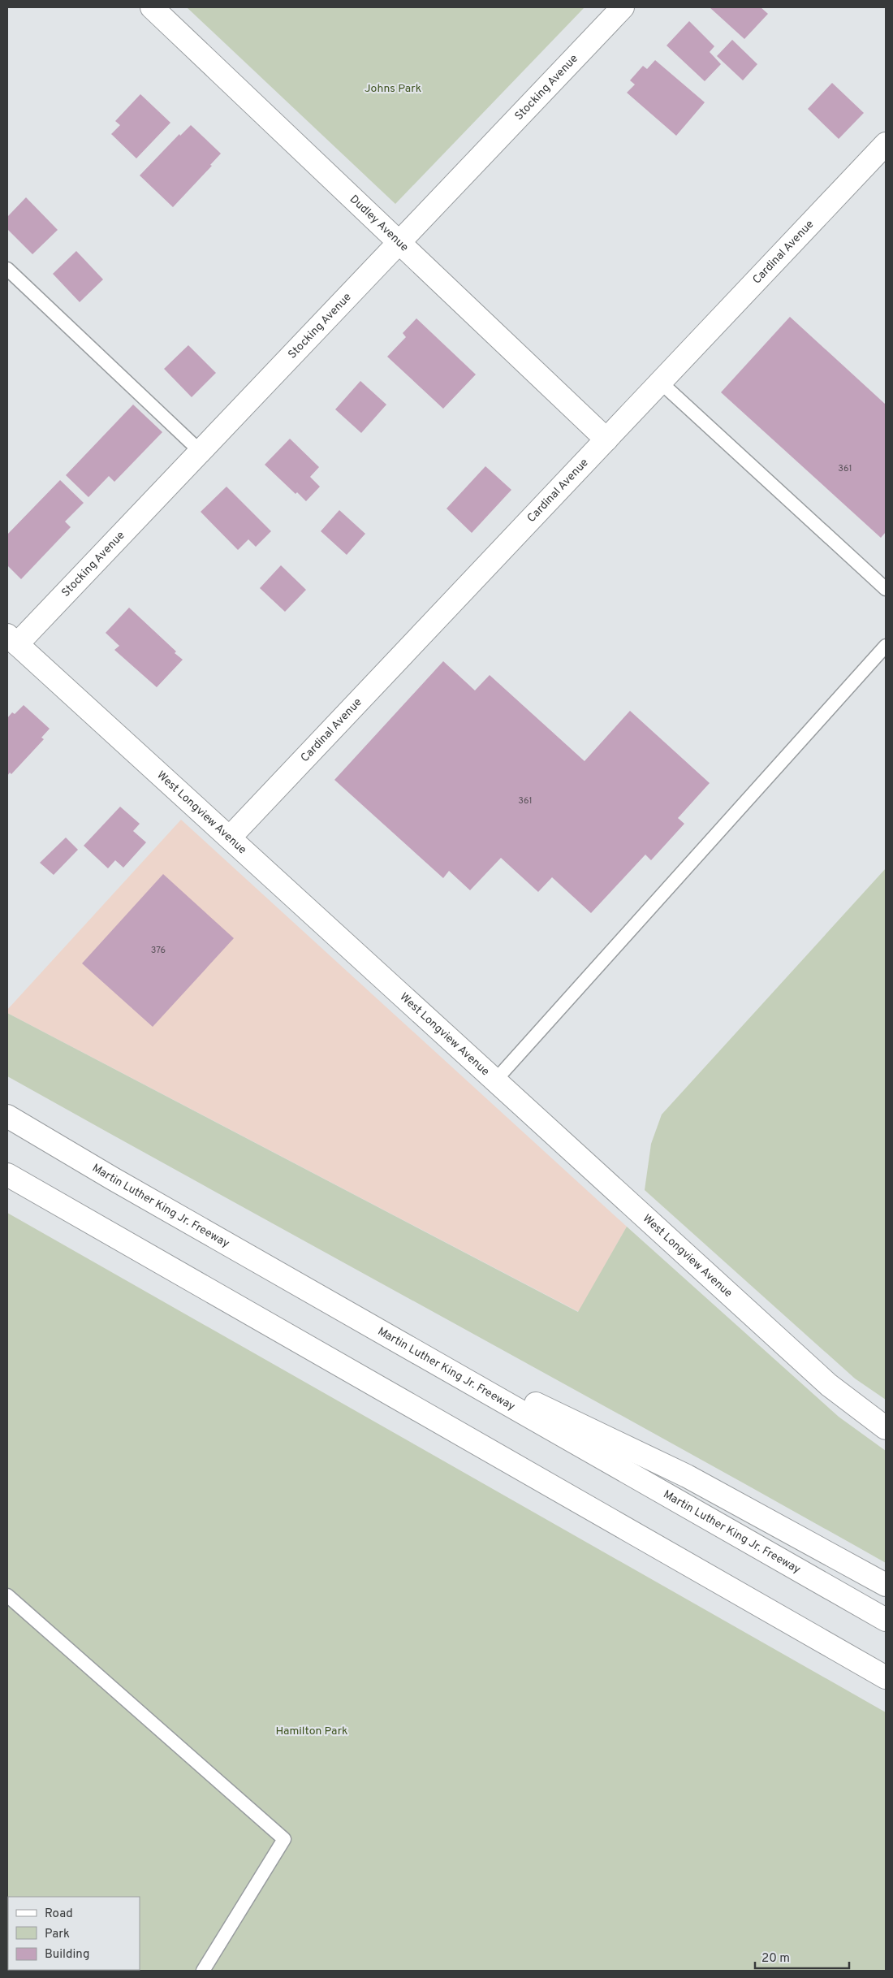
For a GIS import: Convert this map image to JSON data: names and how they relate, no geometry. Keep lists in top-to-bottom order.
{
  "streets": {
    "main road": [
      "Stocking Avenue",
      "Dudley Avenue",
      "Cardinal Avenue",
      "West Longview Avenue",
      "Martin Luther King Jr. Freeway"
    ]
  },
  "crossings": [
    ["Stocking Avenue", "Dudley Avenue"],
    ["Stocking Avenue", "West Longview Avenue"],
    ["Dudley Avenue", "Cardinal Avenue"],
    ["Cardinal Avenue", "West Longview Avenue"]
  ],
  "parks": ["Johns Park", "Hamilton Park"],
  "house_numbers": ["361", "361", "376"],
  "legend": ["Road", "Park", "Building"],
  "scale_bar": "20 m"
}
